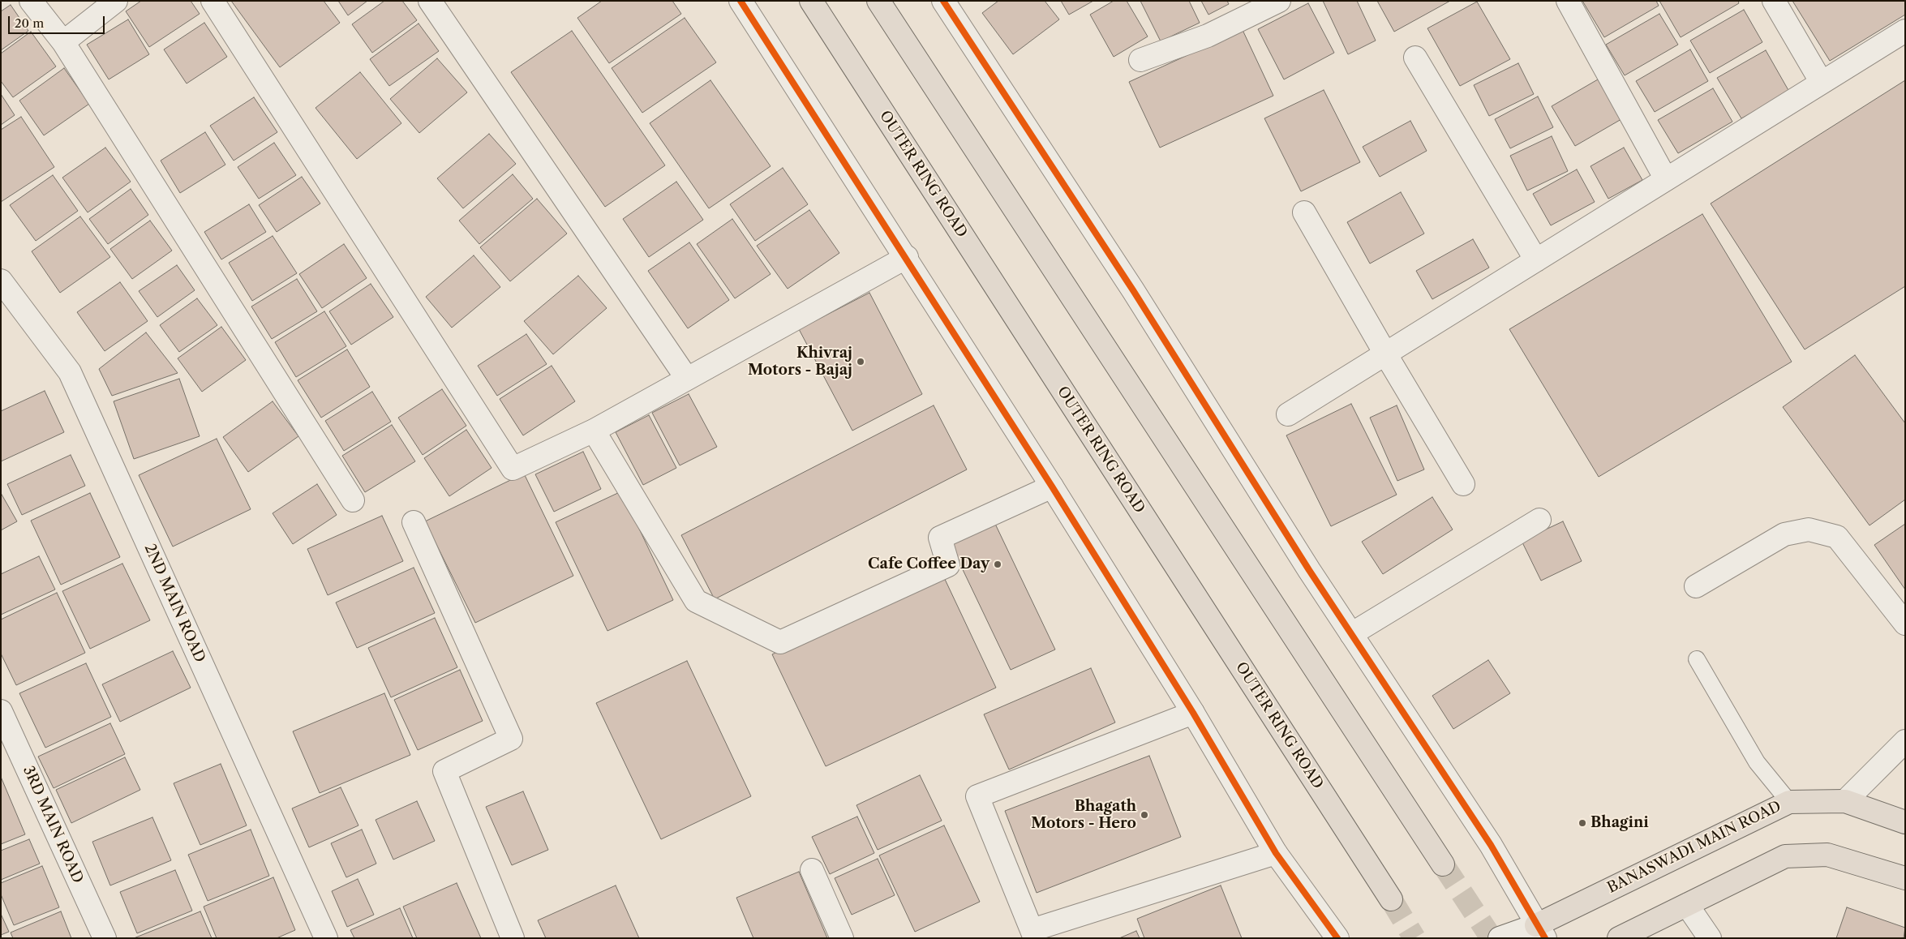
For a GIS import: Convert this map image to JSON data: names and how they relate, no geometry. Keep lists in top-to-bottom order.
{
  "streets": {
    "main road": ["OUTER RING ROAD", "BANASWADI MAIN ROAD"],
    "street": ["2ND MAIN ROAD", "3RD MAIN ROAD"]
  },
  "places": [
    "Khivraj Motors - Bajaj",
    "Cafe Coffee Day",
    "Bhagath Motors - Hero",
    "Bhagini"
  ],
  "scale_bar": "20 m"
}
